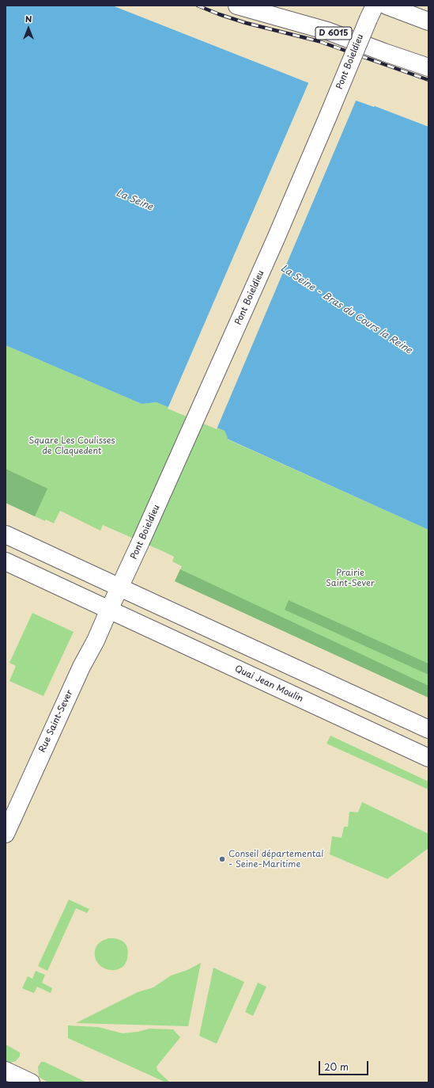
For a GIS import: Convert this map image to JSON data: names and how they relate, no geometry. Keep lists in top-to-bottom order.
{
  "streets": {
    "main road": [
      "D 6015",
      "Pont Boieldieu",
      "Quai Jean Moulin",
      "Rue Saint-Sever"
    ]
  },
  "crossings": [
    ["Quai Jean Moulin", "Rue Saint-Sever"]
  ],
  "water": ["La Seine", "La Seine - Bras du Cours la Reine"],
  "parks": ["Square Les Coulisses de Claquedent", "Prairie Saint-Sever"],
  "places": ["Conseil départemental - Seine-Maritime"],
  "scale_bar": "20 m",
  "north": "top"
}
